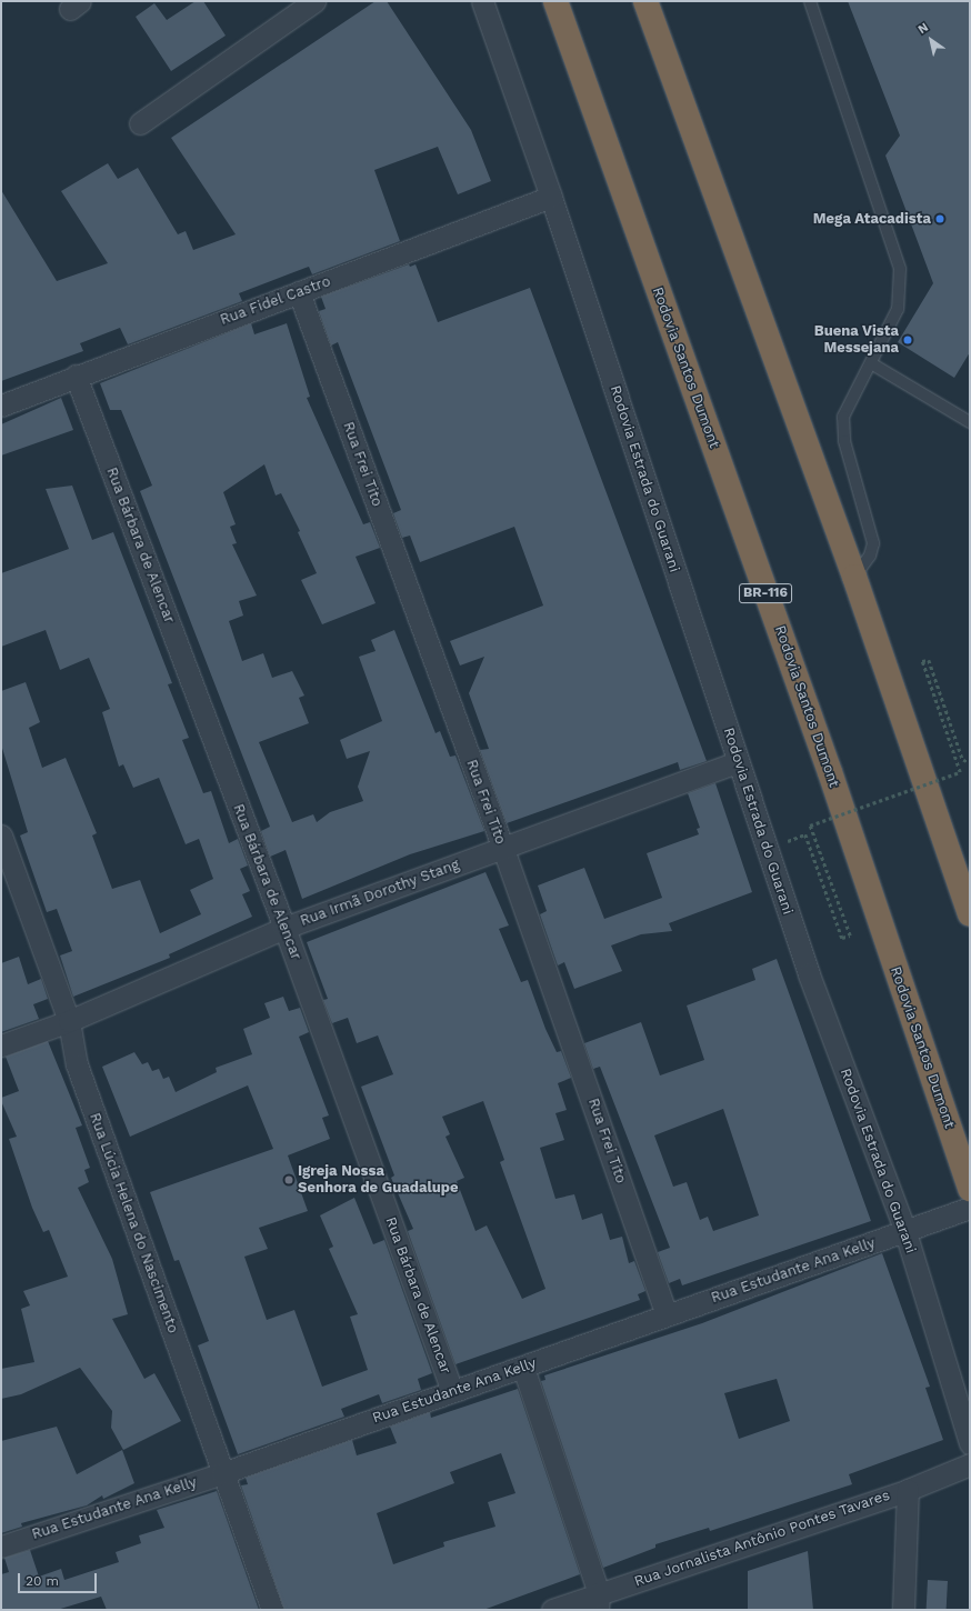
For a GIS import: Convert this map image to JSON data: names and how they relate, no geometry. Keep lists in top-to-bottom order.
{
  "streets": {
    "highway": ["Rodovia Santos Dumont", "BR-116"],
    "street": [
      "Rua Fidel Castro",
      "Rua Frei Tito",
      "Rodovia Estrada do Guarani",
      "Rua Bárbara de Alencar",
      "Rua Irmã Dorothy Stang",
      "Rua Lúcia Helena do Nascimento",
      "Rua Estudante Ana Kelly",
      "Rua Jornalista Antônio Pontes Tavares"
    ]
  },
  "crossings": [
    ["Rua Fidel Castro", "Rua Frei Tito"],
    ["Rua Fidel Castro", "Rodovia Estrada do Guarani"],
    ["Rua Fidel Castro", "Rua Bárbara de Alencar"],
    ["Rua Frei Tito", "Rua Irmã Dorothy Stang"],
    ["Rua Frei Tito", "Rua Estudante Ana Kelly"],
    ["Rodovia Estrada do Guarani", "Rua Irmã Dorothy Stang"],
    ["Rodovia Estrada do Guarani", "Rua Estudante Ana Kelly"],
    ["Rua Bárbara de Alencar", "Rua Irmã Dorothy Stang"],
    ["Rua Bárbara de Alencar", "Rua Estudante Ana Kelly"],
    ["Rua Irmã Dorothy Stang", "Rua Lúcia Helena do Nascimento"],
    ["Rua Lúcia Helena do Nascimento", "Rua Estudante Ana Kelly"]
  ],
  "places": ["Mega Atacadista", "Buena Vista Messejana", "Igreja Nossa Senhora de Guadalupe"],
  "scale_bar": "20 m",
  "north": "top left"
}
